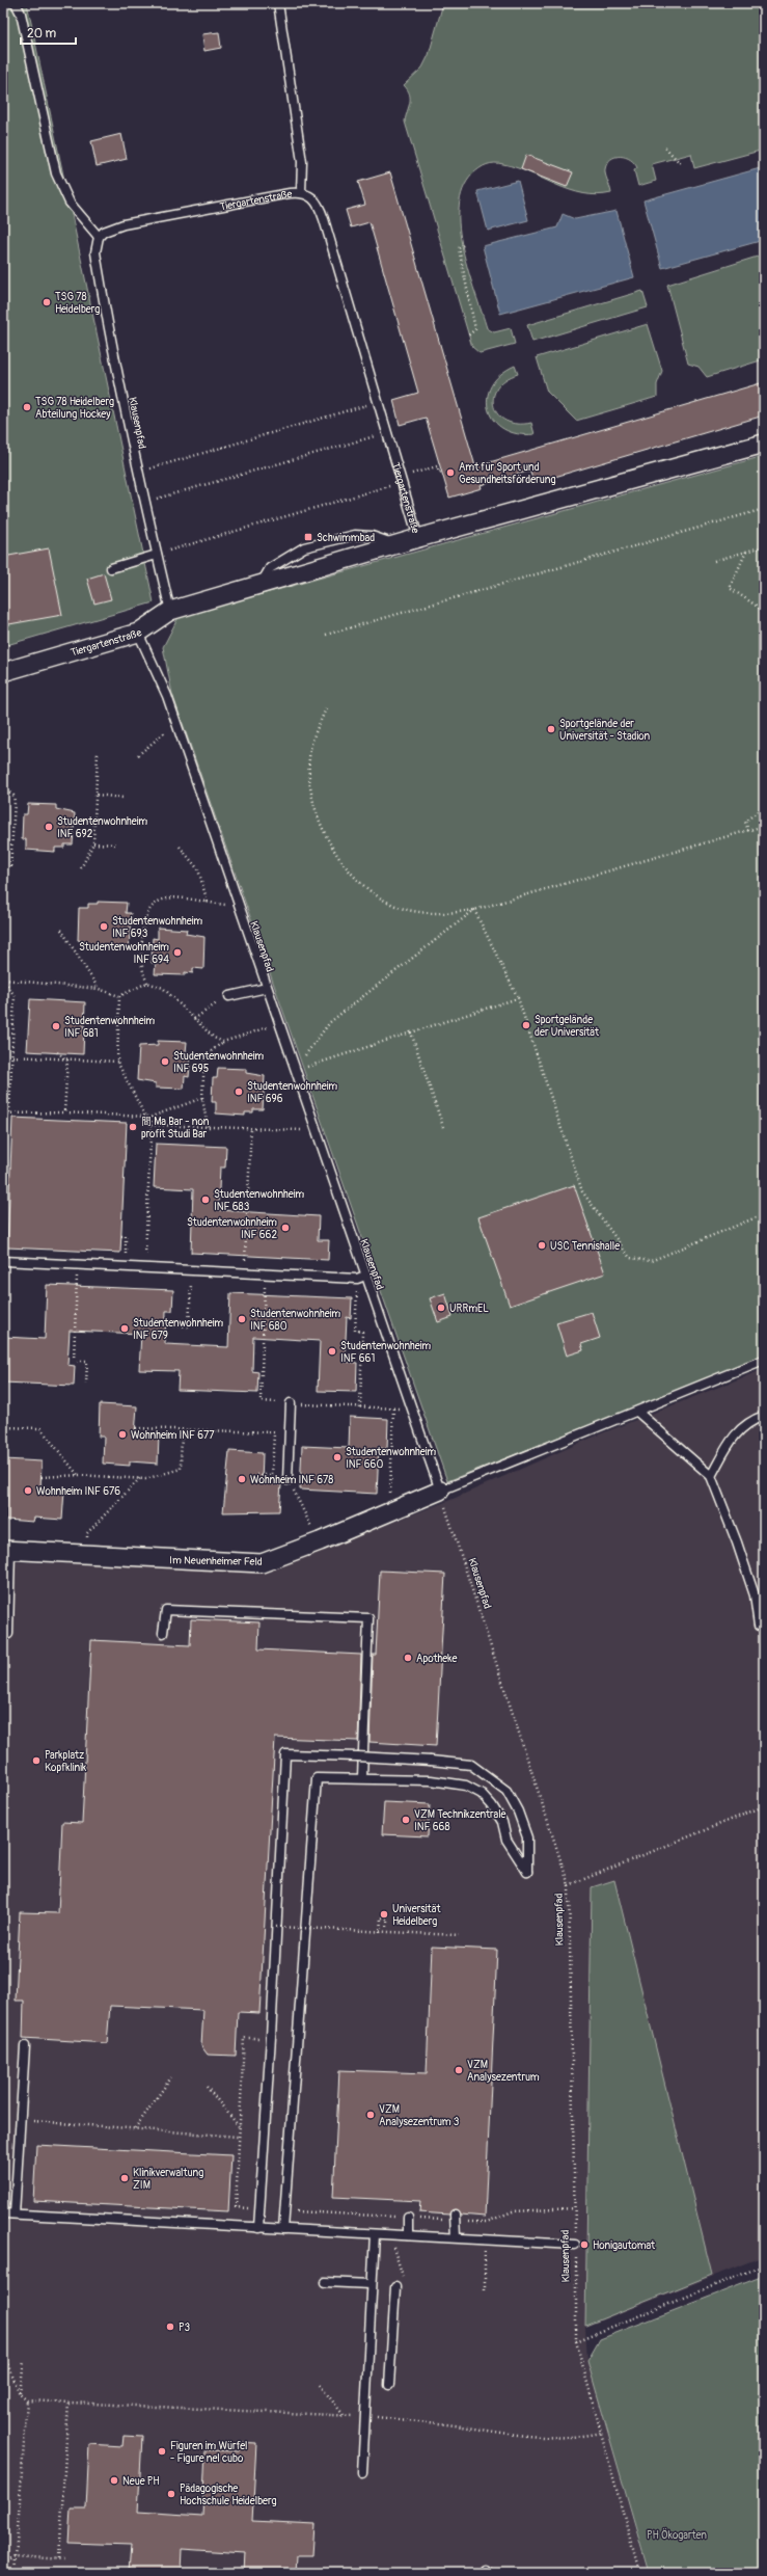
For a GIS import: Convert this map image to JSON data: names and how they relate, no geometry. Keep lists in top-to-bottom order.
{
  "streets": {
    "street": ["Tiergartenstraße", "Im Neuenheimer Feld"],
    "lane": ["Klausenpfad"]
  },
  "crossings": [
    ["Tiergartenstraße", "Klausenpfad"],
    ["Klausenpfad", "Im Neuenheimer Feld"]
  ],
  "parks": ["PH Ökogarten"],
  "places": {
    "other": [
      "TSG 78 Heidelberg",
      "TSG 78 Heidelberg Abteilung Hockey",
      "Amt für Sport und Gesundheitsförderung",
      "Sportgelände der Universität - Stadion",
      "Studentenwohnheim INF 692",
      "Studentenwohnheim INF 693",
      "Studentenwohnheim INF 694",
      "Sportgelände der Universität",
      "Studentenwohnheim INF 681",
      "Studentenwohnheim INF 695",
      "Studentenwohnheim INF 696",
      "間 Ma Bar - non profit Studi Bar",
      "Studentenwohnheim INF 683",
      "Studentenwohnheim INF 662",
      "USC Tennishalle",
      "URRmEL",
      "Studentenwohnheim INF 680",
      "Studentenwohnheim INF 679",
      "Studentenwohnheim INF 661",
      "Wohnheim INF 677",
      "Studentenwohnheim INF 660",
      "Wohnheim INF 678",
      "Wohnheim INF 676",
      "Apotheke",
      "Parkplatz Kopfklinik",
      "VZM Technikzentrale INF 668",
      "Universität Heidelberg",
      "VZM Analysezentrum",
      "VZM Analysezentrum 3",
      "Klinikverwaltung ZIM",
      "Honigautomat",
      "P3",
      "Figuren im Würfel - Figure nel cubo",
      "Neue PH",
      "Pädagogische Hochschule Heidelberg"
    ],
    "transit": ["Schwimmbad"]
  },
  "scale_bar": "20 m"
}
